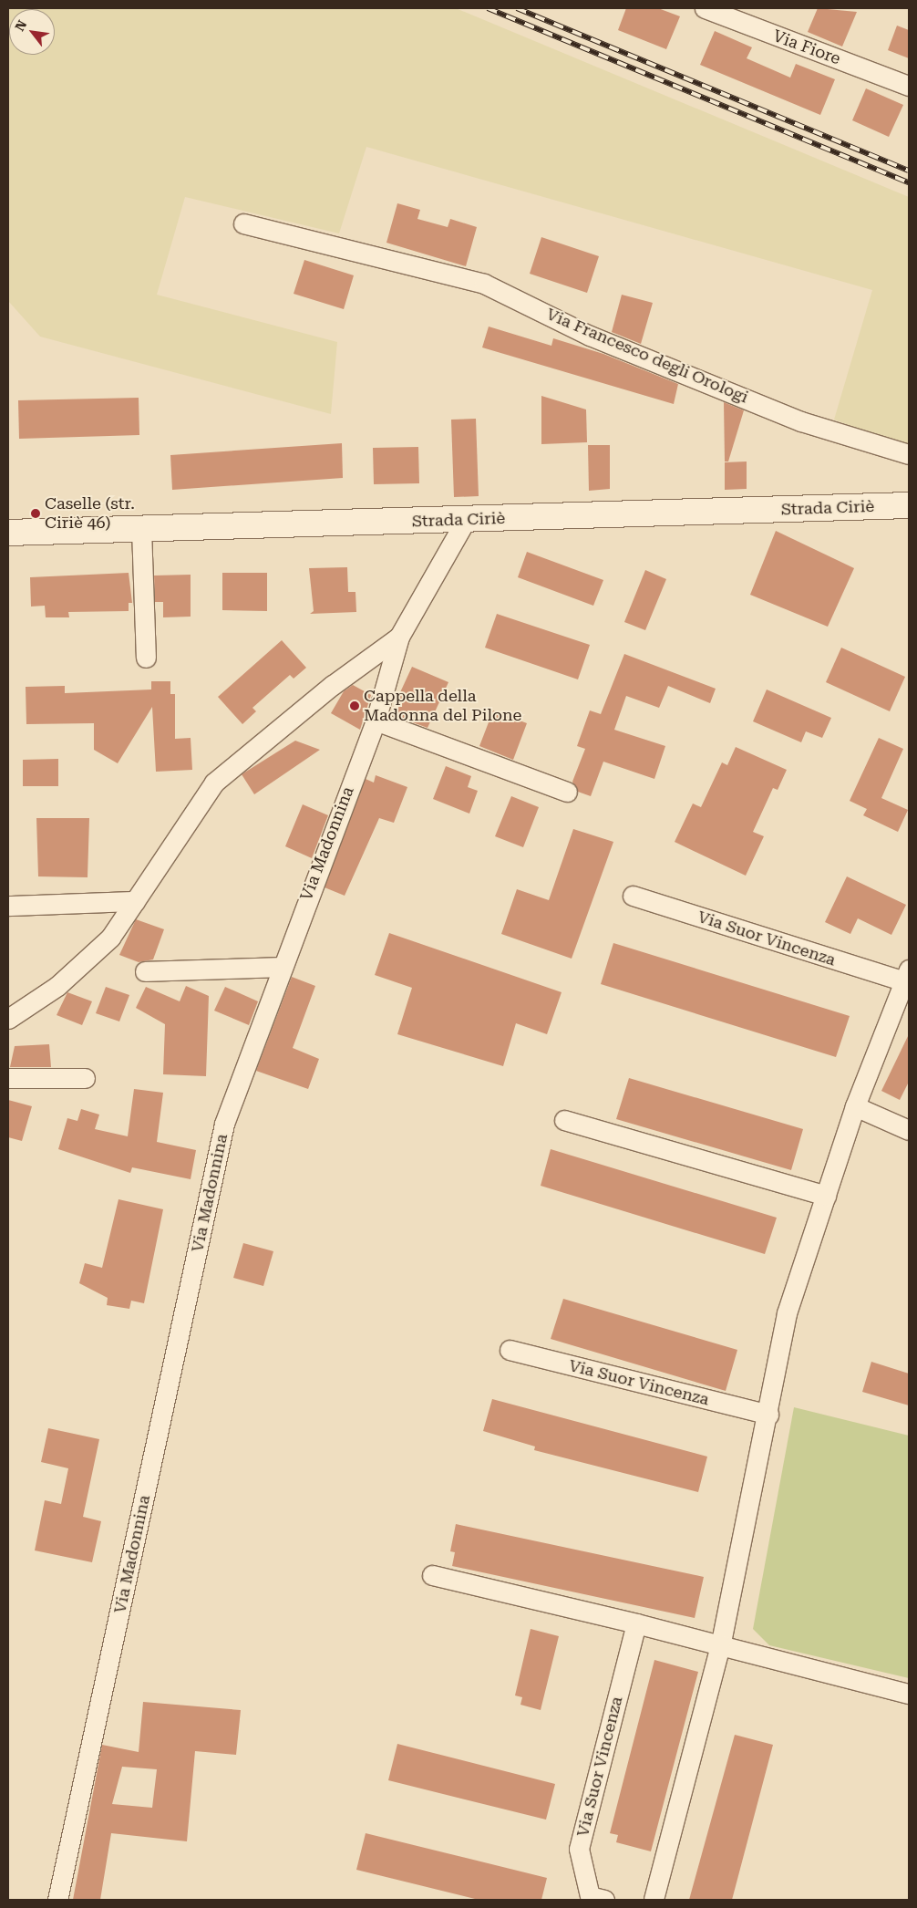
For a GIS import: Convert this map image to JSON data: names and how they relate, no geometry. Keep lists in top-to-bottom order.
{
  "streets": {
    "street": [
      "Via Fiore",
      "Via Francesco degli Orologi",
      "Strada Ciriè",
      "Via Madonnina",
      "Via Suor Vincenza"
    ]
  },
  "crossings": [
    ["Strada Ciriè", "Via Madonnina"]
  ],
  "places": ["Caselle (str. Ciriè 46)", "Cappella della Madonna del Pilone"],
  "north": "top left"
}
